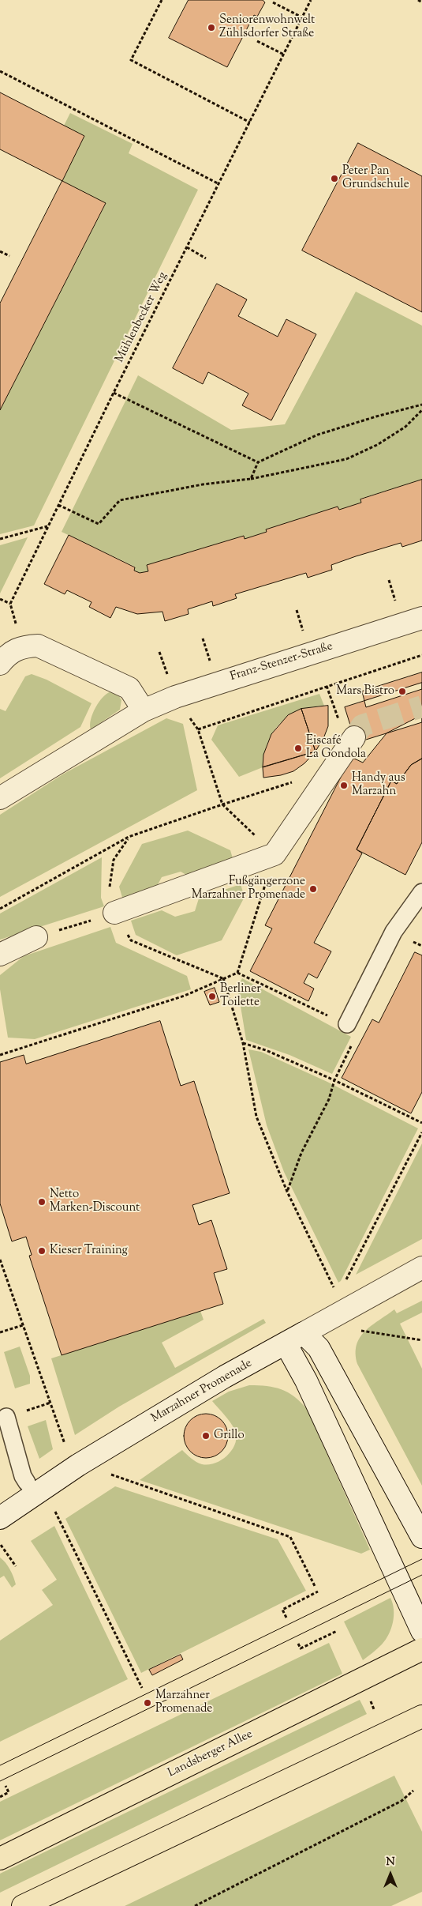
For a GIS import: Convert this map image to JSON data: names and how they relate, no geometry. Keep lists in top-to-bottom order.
{
  "streets": {
    "main road": ["Landsberger Allee"],
    "street": ["Franz-Stenzer-Straße", "Marzahner Promenade"],
    "path": ["Mühlenbecker Weg"]
  },
  "places": [
    "Seniorenwohnwelt Zühlsdorfer Straße",
    "Peter Pan Grundschule",
    "Mars Bistro",
    "Eiscafé La Gondola",
    "Handy aus Marzahn",
    "Fußgängerzone Marzahner Promenade",
    "Berliner Toilette",
    "Netto Marken-Discount",
    "Kieser Training",
    "Grillo",
    "Marzahner Promenade"
  ],
  "north": "top"
}
